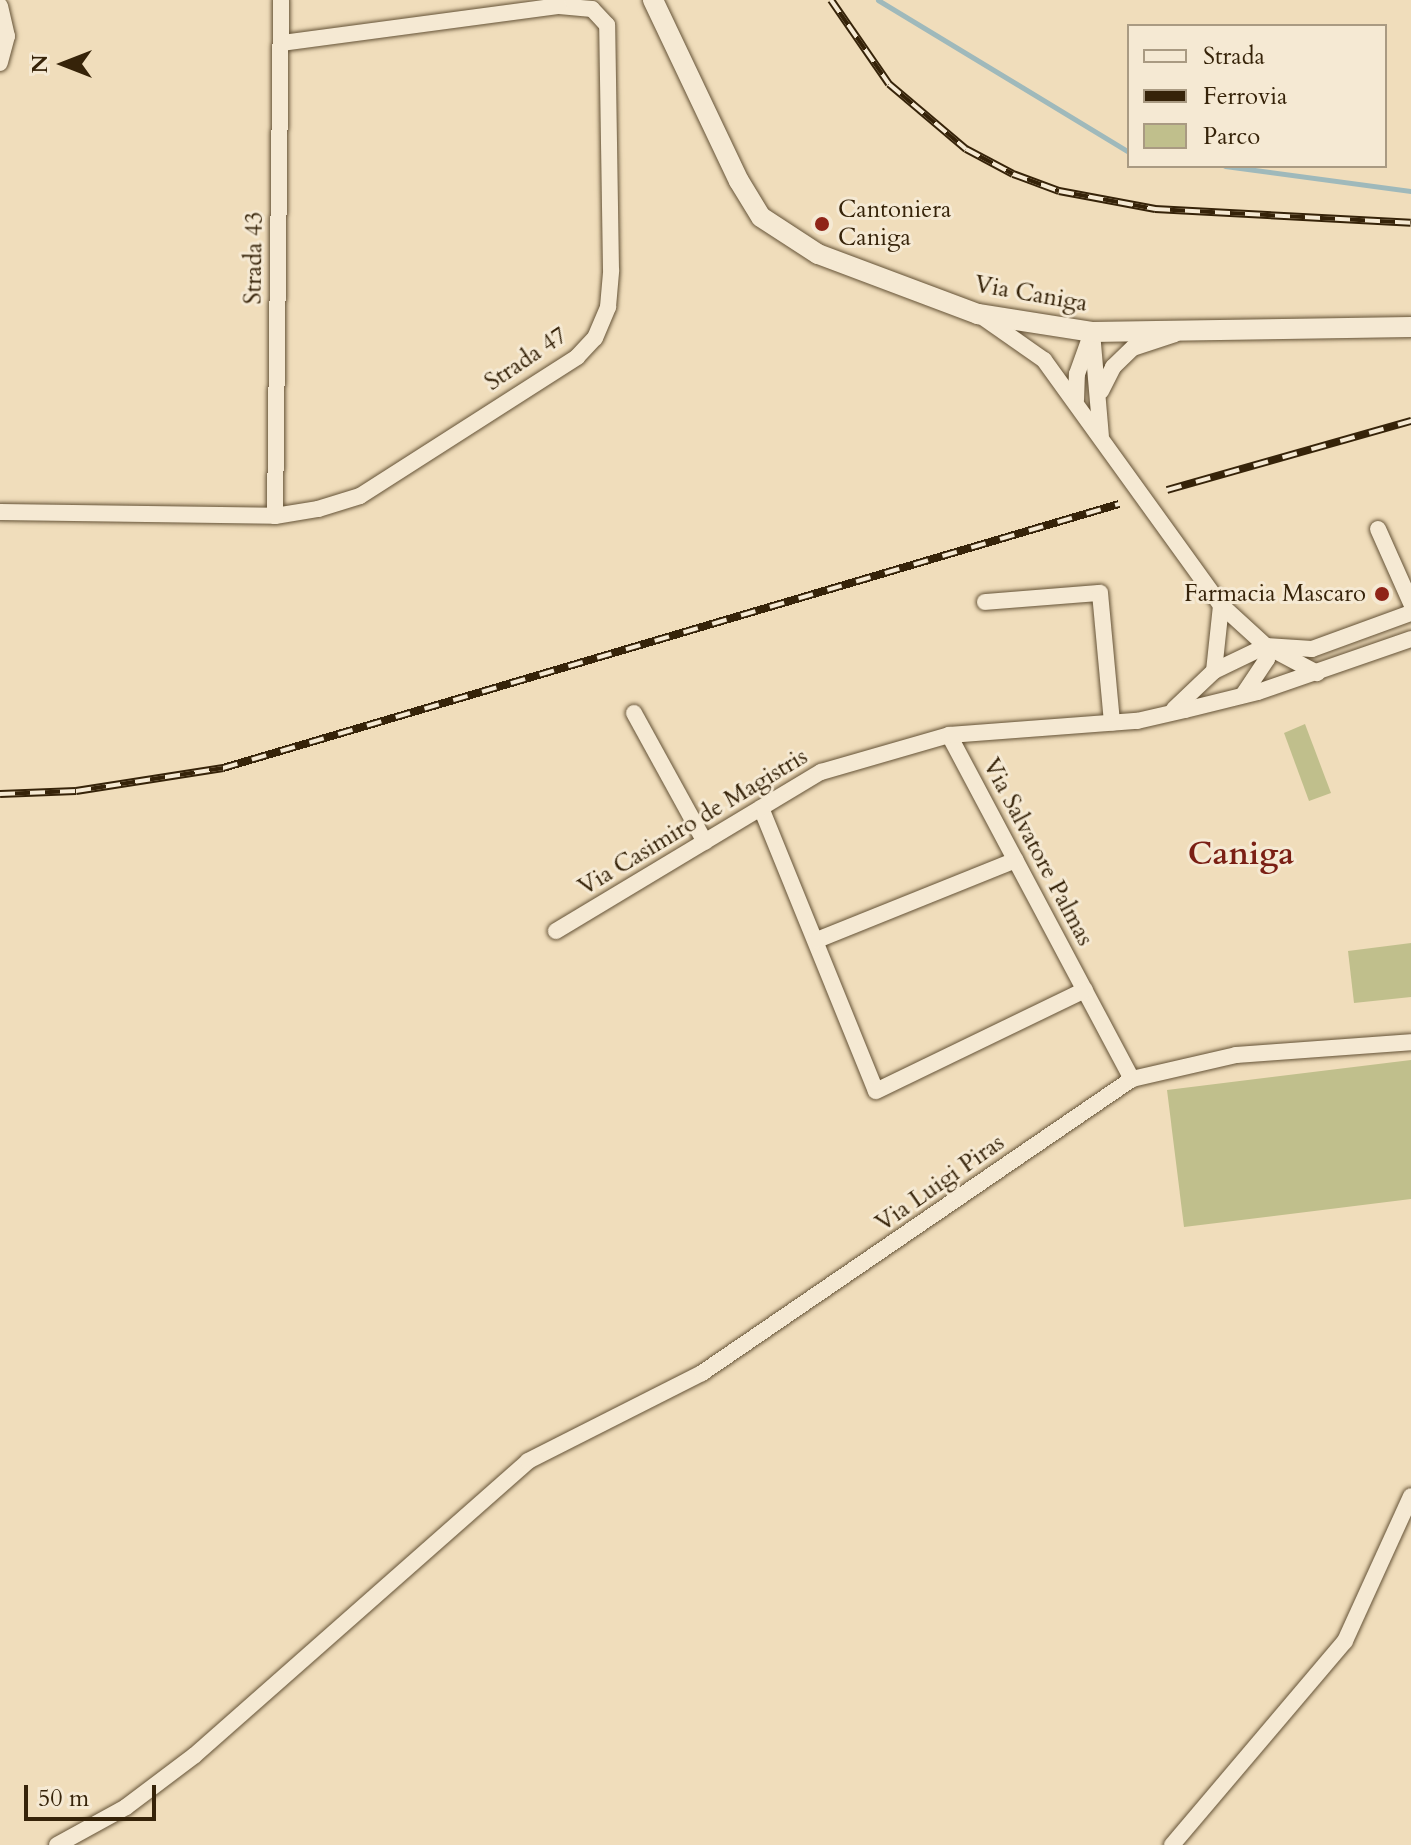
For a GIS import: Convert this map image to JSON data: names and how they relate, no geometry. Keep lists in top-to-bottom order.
{
  "streets": {
    "street": [
      "Strada 43",
      "Via Caniga",
      "Strada 47",
      "Via Casimiro de Magistris",
      "Via Salvatore Palmas",
      "Via Luigi Piras"
    ]
  },
  "crossings": [
    ["Strada 43", "Strada 47"],
    ["Via Casimiro de Magistris", "Via Salvatore Palmas"],
    ["Via Salvatore Palmas", "Via Luigi Piras"]
  ],
  "districts": ["Caniga"],
  "places": ["Cantoniera Caniga", "Farmacia Mascaro"],
  "legend": ["Strada", "Ferrovia", "Parco"],
  "scale_bar": "50 m",
  "north": "left"
}
